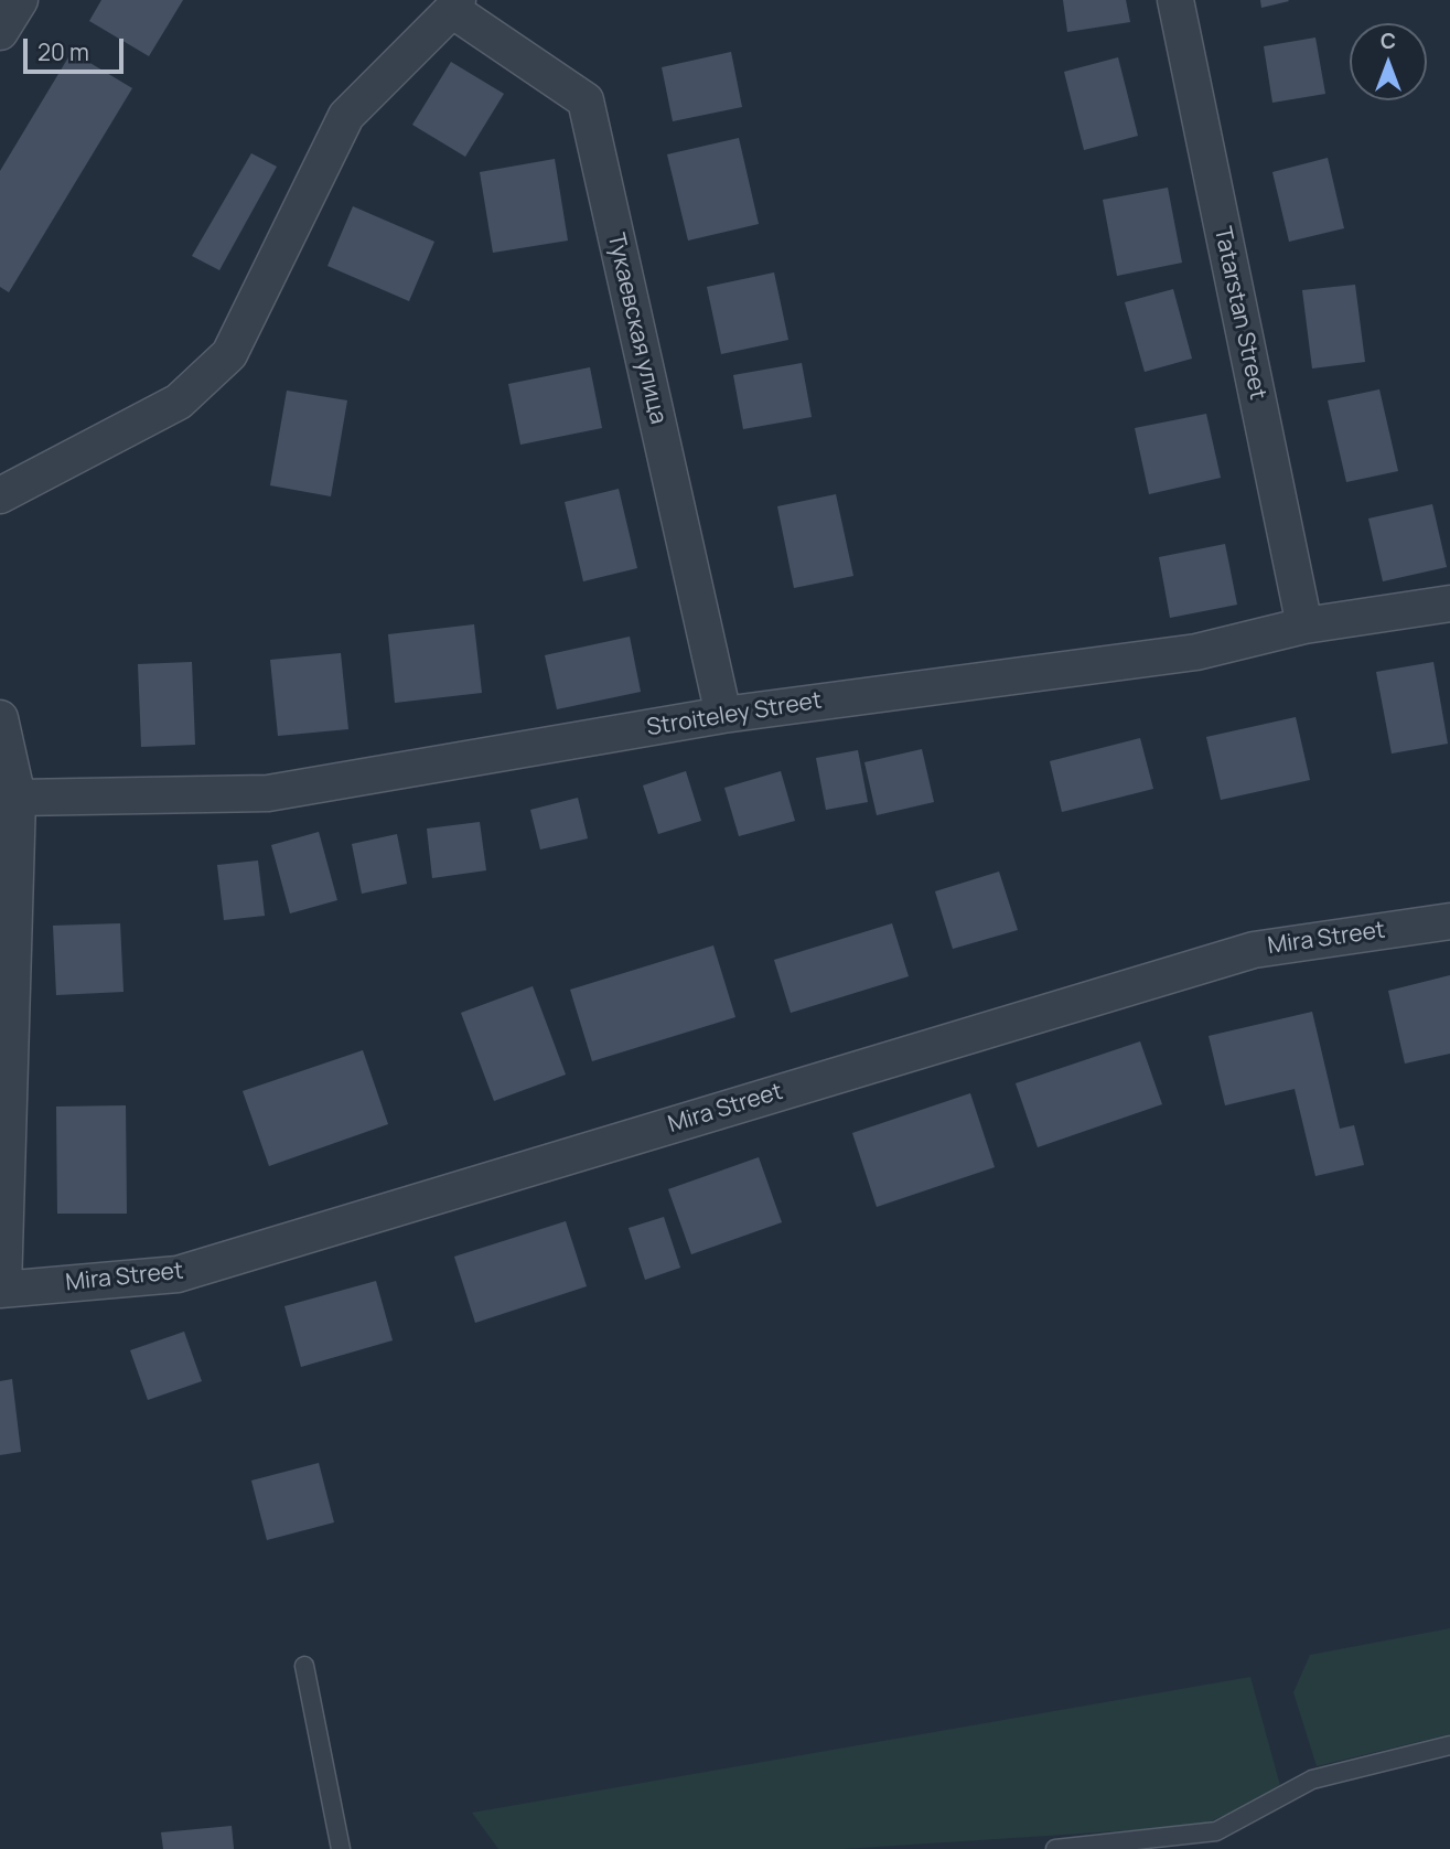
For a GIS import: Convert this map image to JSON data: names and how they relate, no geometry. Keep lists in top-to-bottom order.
{
  "streets": {
    "street": [
      "Tatarstan Street",
      "Тукаевская улица",
      "Stroiteley Street",
      "Mira Street"
    ]
  },
  "crossings": [
    ["Tatarstan Street", "Stroiteley Street"],
    ["Тукаевская улица", "Stroiteley Street"]
  ],
  "scale_bar": "20 m",
  "north": "top"
}
